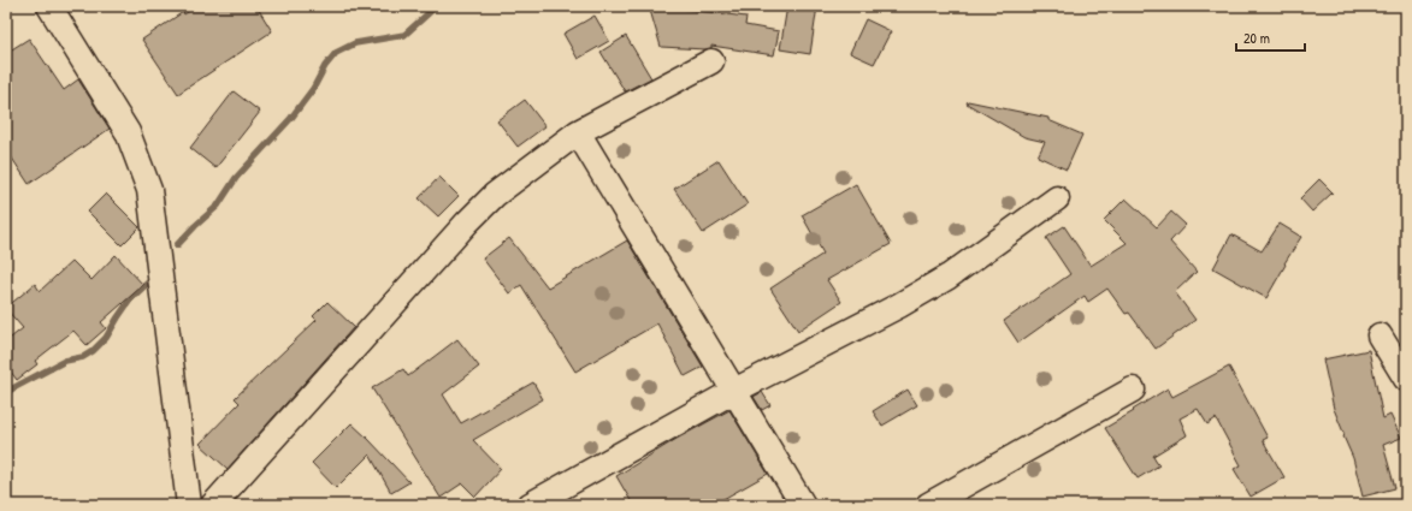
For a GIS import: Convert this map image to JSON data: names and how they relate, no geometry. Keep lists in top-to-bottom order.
{
  "scale_bar": "20 m"
}
